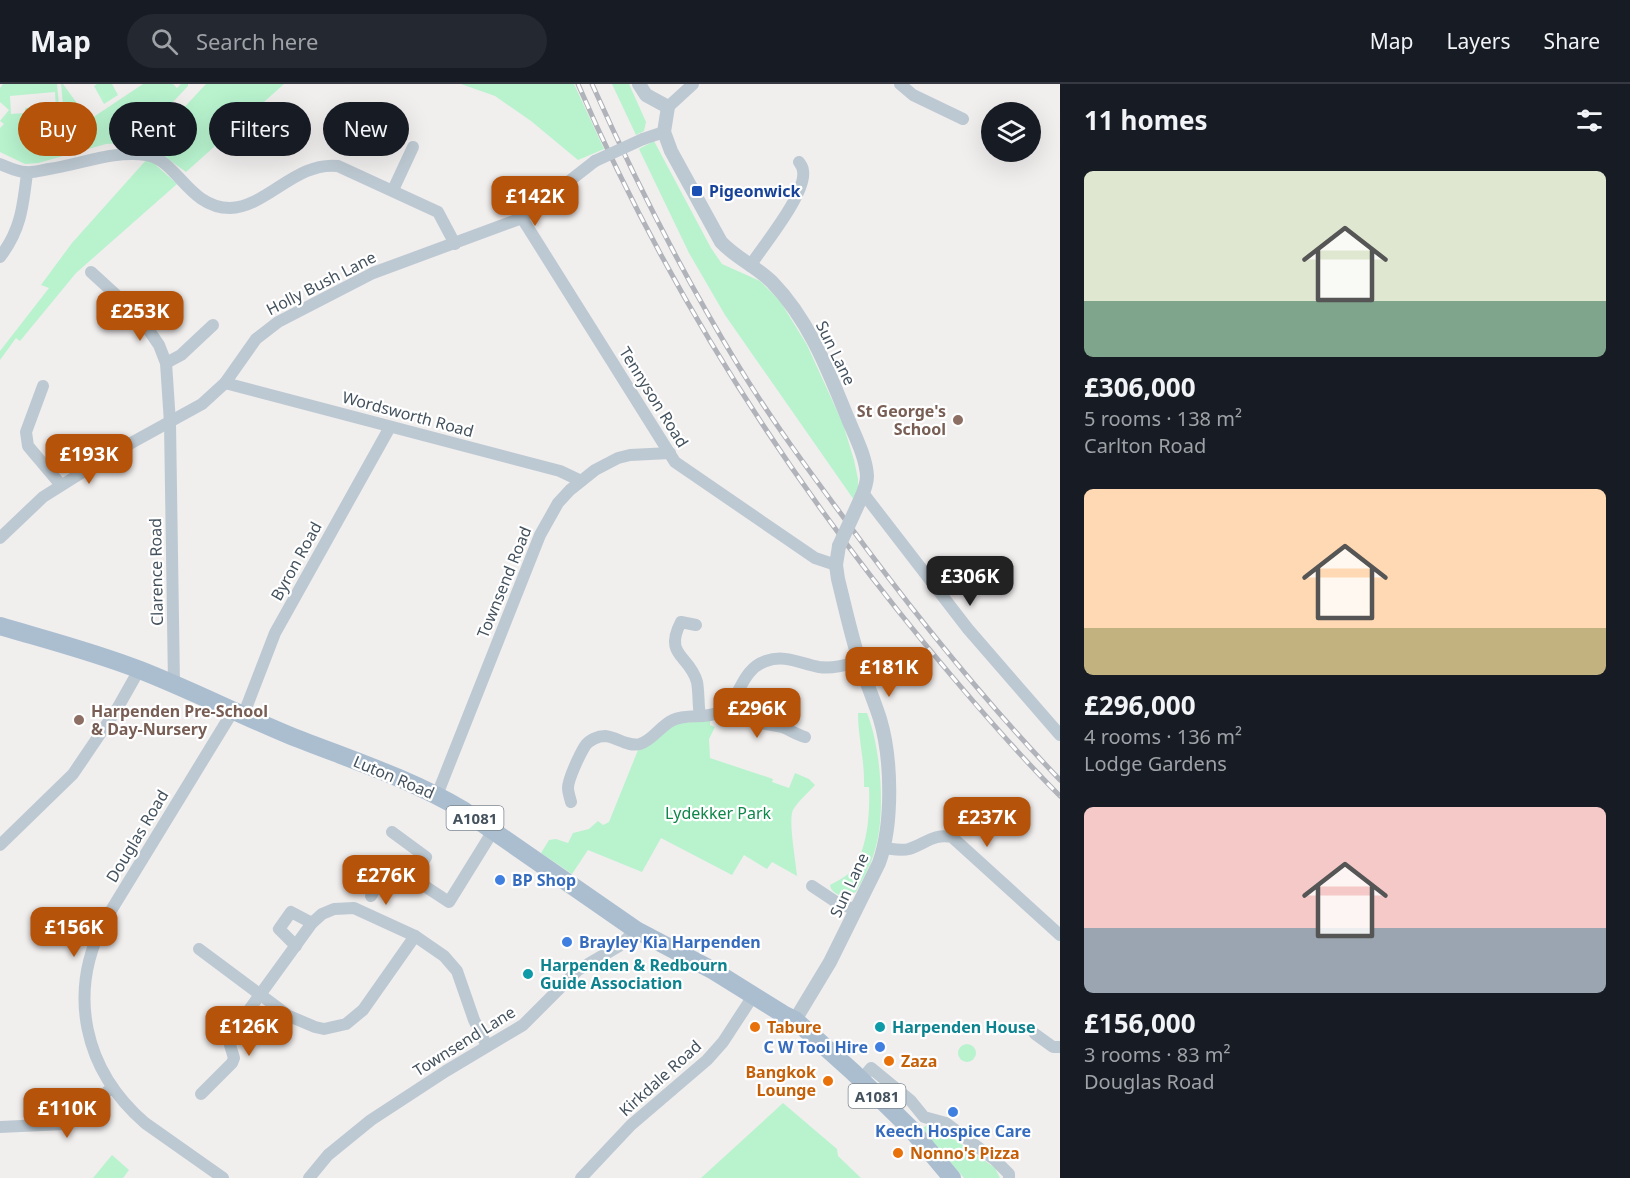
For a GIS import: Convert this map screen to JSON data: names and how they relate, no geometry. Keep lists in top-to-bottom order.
{
  "streets": {
    "main road": ["Luton Road", "A1081"],
    "street": [
      "Holly Bush Lane",
      "Sun Lane",
      "Tennyson Road",
      "Wordsworth Road",
      "Byron Road",
      "Clarence Road",
      "Townsend Road",
      "Douglas Road",
      "Townsend Lane",
      "Kirkdale Road"
    ]
  },
  "crossings": [
    ["Holly Bush Lane", "Sun Lane"],
    ["Holly Bush Lane", "Tennyson Road"],
    ["Holly Bush Lane", "Wordsworth Road"],
    ["Holly Bush Lane", "Clarence Road"],
    ["Sun Lane", "Tennyson Road"],
    ["Sun Lane", "A1081"],
    ["Tennyson Road", "Townsend Road"],
    ["Wordsworth Road", "Byron Road"],
    ["Wordsworth Road", "Townsend Road"],
    ["Byron Road", "Luton Road"],
    ["Byron Road", "Douglas Road"],
    ["Clarence Road", "Luton Road"],
    ["Townsend Road", "Luton Road"],
    ["Luton Road", "A1081"],
    ["Luton Road", "Douglas Road"],
    ["Luton Road", "Townsend Lane"],
    ["Luton Road", "Kirkdale Road"],
    ["A1081", "Kirkdale Road"]
  ],
  "parks": ["Lydekker Park"],
  "places": {
    "transit": ["Pigeonwick"],
    "other": [
      "St George's School",
      "Harpenden Pre-School & Day-Nursery",
      "BP Shop",
      "Brayley Kia Harpenden",
      "Harpenden & Redbourn Guide Association",
      "Tabure",
      "Harpenden House",
      "C W Tool Hire",
      "Zaza",
      "Bangkok Lounge",
      "Keech Hospice Care",
      "Nonno's Pizza"
    ]
  },
  "page": {
    "header": "Map",
    "search": "Search here",
    "nav": ["Map", "Layers", "Share"],
    "heading": "11 homes",
    "chip": [
      "Buy",
      "Rent",
      "Filters",
      "New"
    ],
    "list": [
      {
        "name": "£306,000",
        "note": "5 rooms · 138 m² · Carlton Road"
      },
      {
        "name": "£296,000",
        "note": "4 rooms · 136 m² · Lodge Gardens"
      },
      {
        "name": "£156,000",
        "note": "3 rooms · 83 m² · Douglas Road"
      }
    ],
    "price": [
      "£142K",
      "£253K",
      "£193K",
      "£306K",
      "£181K",
      "£296K",
      "£237K",
      "£276K",
      "£156K",
      "£126K",
      "£110K"
    ]
  }
}
